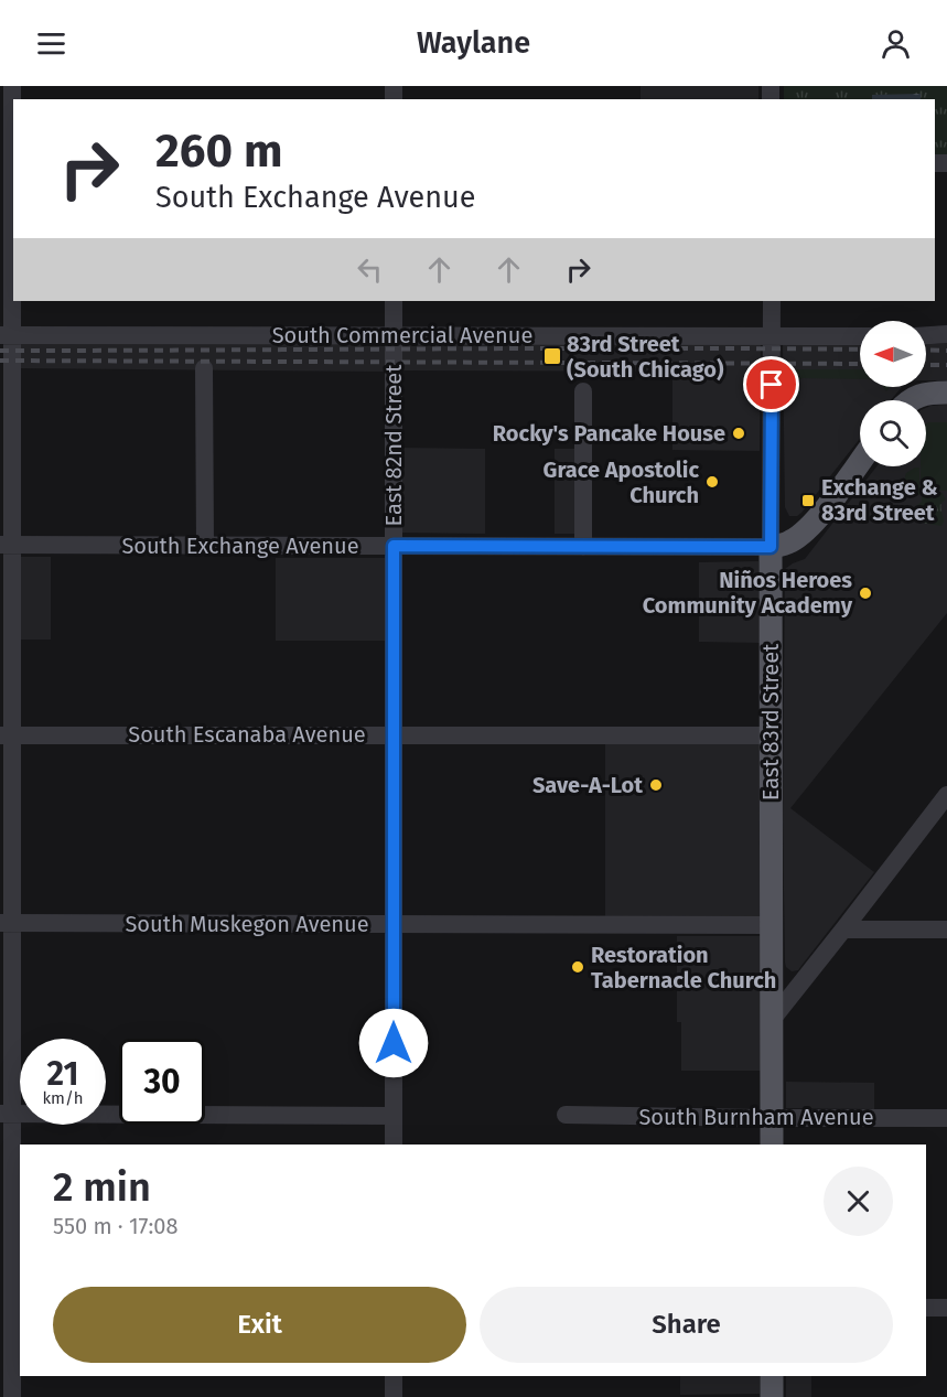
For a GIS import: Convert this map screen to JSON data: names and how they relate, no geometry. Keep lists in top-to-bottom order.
{
  "streets": {
    "main road": ["South Exchange Avenue", "East 83rd Street"],
    "street": [
      "South Commercial Avenue",
      "East 82nd Street",
      "South Escanaba Avenue",
      "South Muskegon Avenue",
      "South Burnham Avenue"
    ]
  },
  "crossings": [
    ["South Commercial Avenue", "East 82nd Street"],
    ["South Commercial Avenue", "East 83rd Street"],
    ["East 82nd Street", "South Exchange Avenue"],
    ["East 82nd Street", "South Escanaba Avenue"],
    ["East 82nd Street", "South Muskegon Avenue"],
    ["South Exchange Avenue", "East 83rd Street"],
    ["East 83rd Street", "South Escanaba Avenue"],
    ["East 83rd Street", "South Muskegon Avenue"],
    ["East 83rd Street", "South Burnham Avenue"]
  ],
  "places": {
    "transit": ["83rd Street (South Chicago)", "Exchange & 83rd Street"],
    "other": [
      "Rocky's Pancake House",
      "Grace Apostolic Church",
      "Niños Heroes Community Academy",
      "Save-A-Lot",
      "Restoration Tabernacle Church"
    ]
  },
  "north": "left",
  "page": {
    "header": "Waylane",
    "turn": ["260 m", "South Exchange Avenue"],
    "speed": "21 km/h",
    "limit": "30",
    "heading": ["2 min", "550 m · 17:08"],
    "buttons": ["Exit", "Share"]
  }
}
